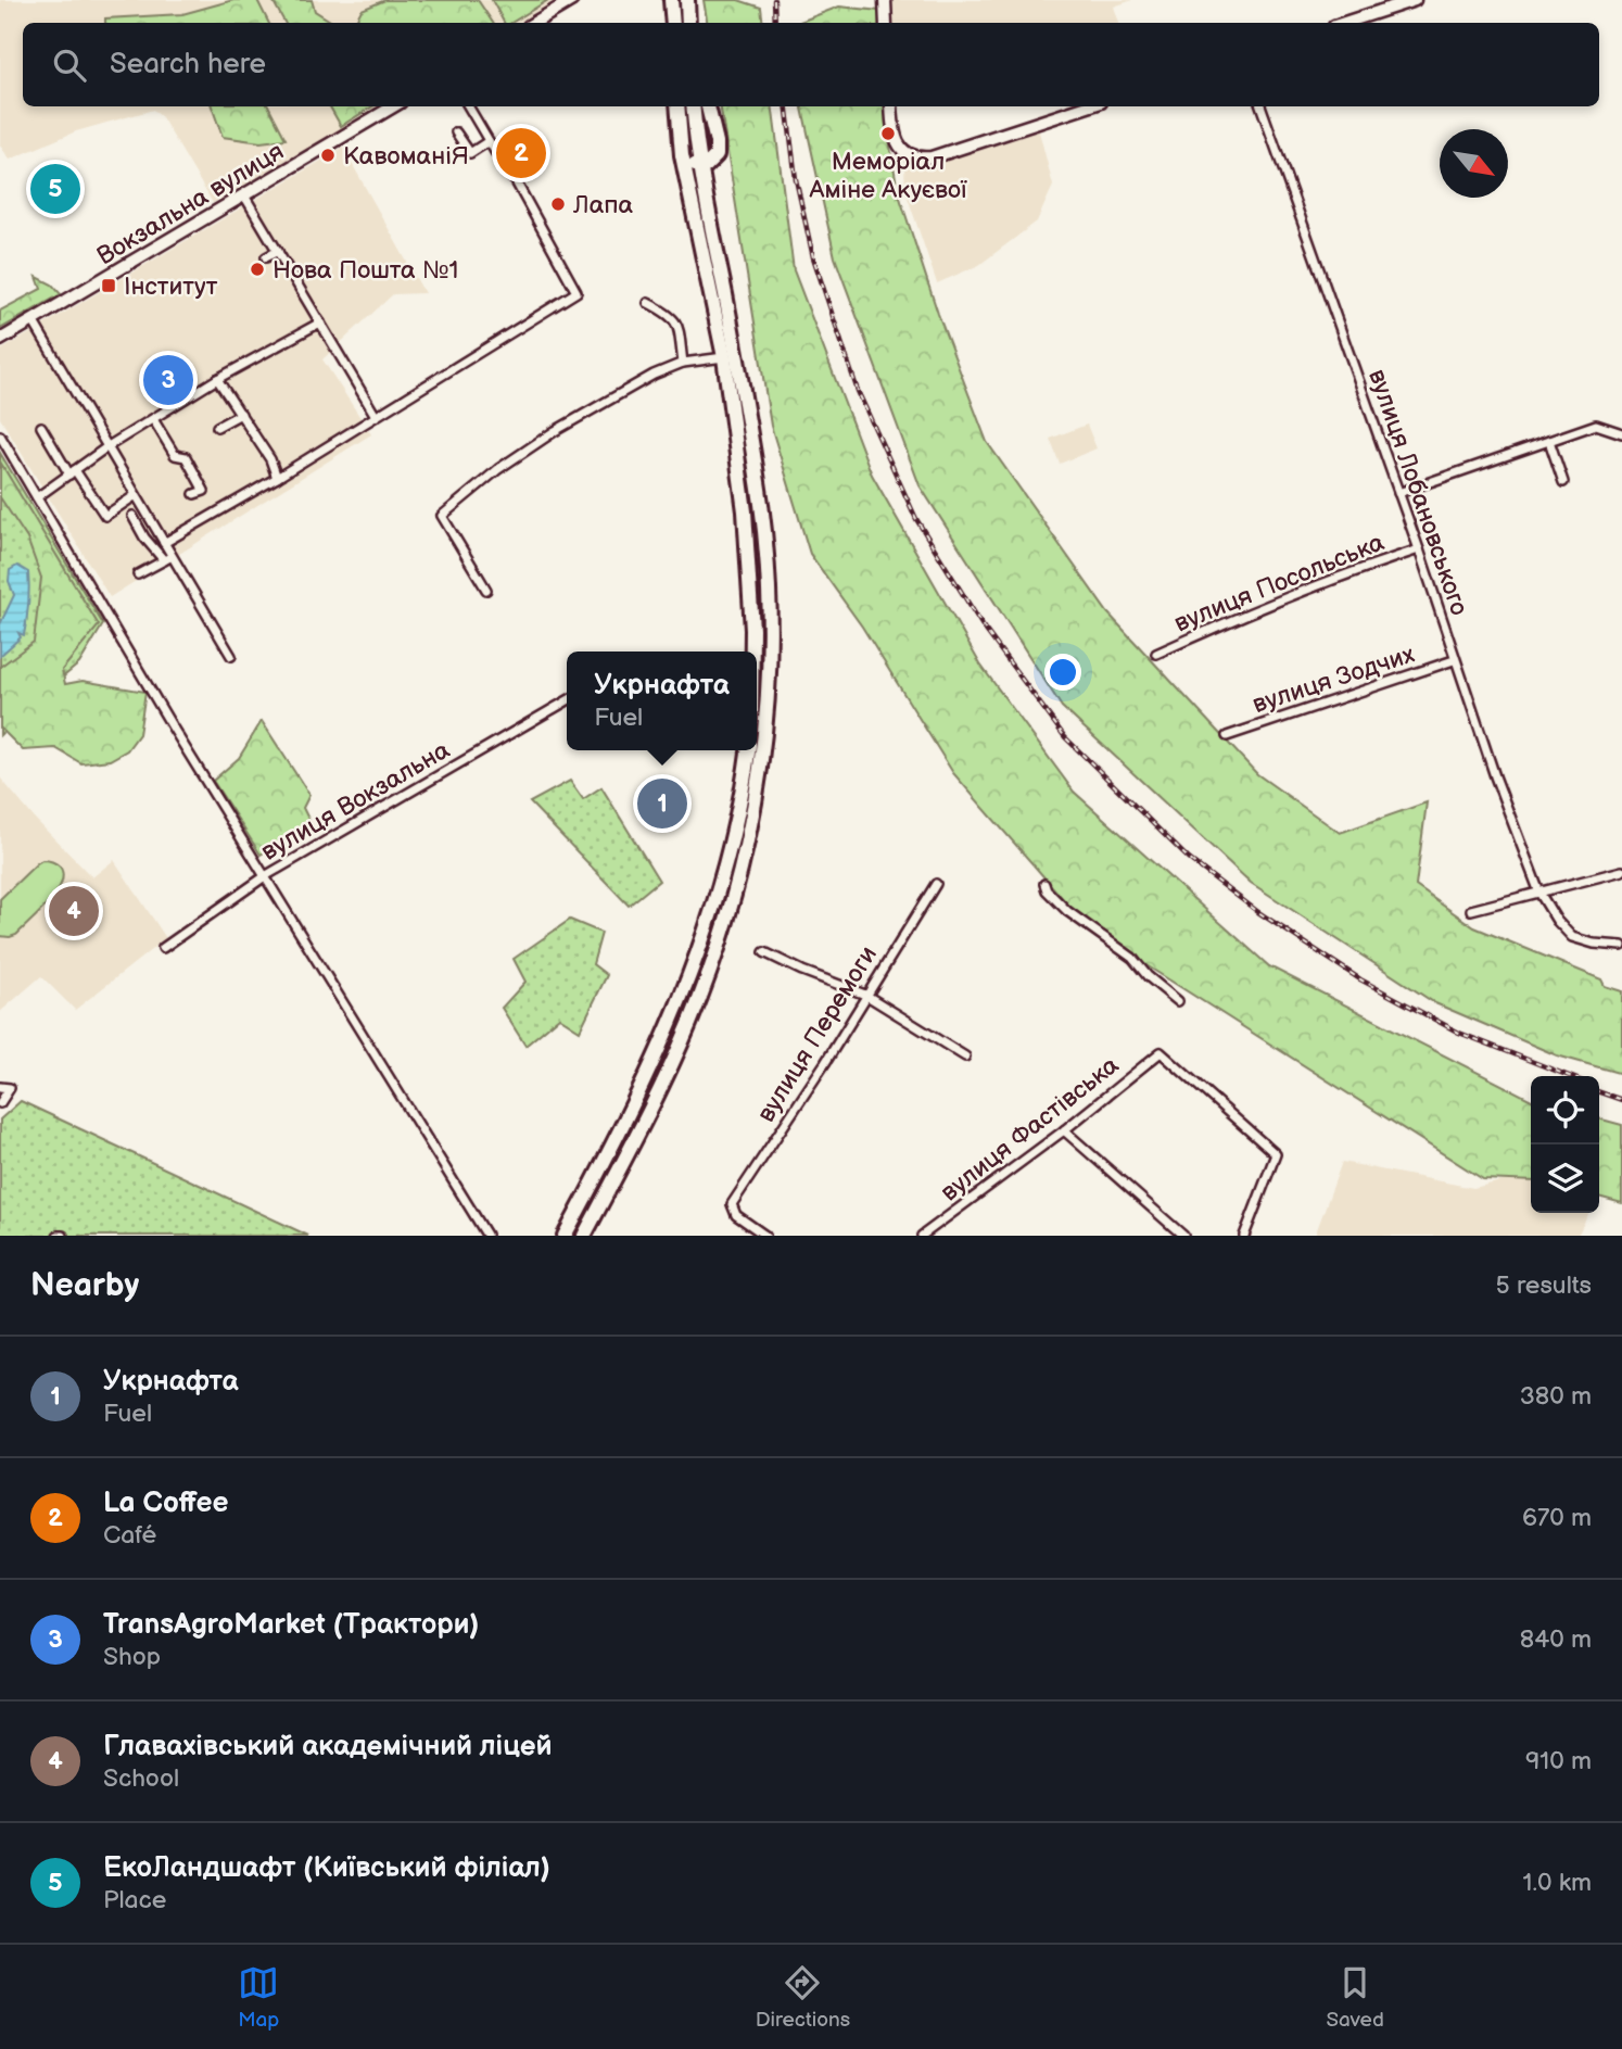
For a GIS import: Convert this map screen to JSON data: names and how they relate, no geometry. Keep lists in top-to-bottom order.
{
  "streets": {
    "street": [
      "Вокзальна вулиця",
      "вулиця Лобановського",
      "вулиця Посольська",
      "вулиця Зодчих",
      "вулиця Вокзальна",
      "вулиця Перемоги",
      "вулиця Фастівська"
    ]
  },
  "crossings": [
    ["вулиця Лобановського", "вулиця Посольська"],
    ["вулиця Лобановського", "вулиця Зодчих"]
  ],
  "places": {
    "other": [
      "Меморіал Аміне Акуєвої",
      "КавоманіЯ",
      "Лапа",
      "Нова Пошта №1"
    ],
    "transit": ["Інститут"]
  },
  "north": "bottom right",
  "page": {
    "search": "Search here",
    "pins": [
      "2",
      "5",
      "3",
      "1",
      "4"
    ],
    "popup": ["Укрнафта", "Fuel"],
    "heading": ["Nearby", "5 results"],
    "list": [
      {
        "mark": "1",
        "name": "Укрнафта",
        "note": "Fuel",
        "value": "380 m"
      },
      {
        "mark": "2",
        "name": "La Coffee",
        "note": "Café",
        "value": "670 m"
      },
      {
        "mark": "3",
        "name": "TransAgroMarket (Трактори)",
        "note": "Shop",
        "value": "840 m"
      },
      {
        "mark": "4",
        "name": "Главахівський академічний ліцей",
        "note": "School",
        "value": "910 m"
      },
      {
        "mark": "5",
        "name": "ЕкоЛандшафт (Київський філіал)",
        "note": "Place",
        "value": "1.0 km"
      }
    ],
    "nav": ["Map", "Directions", "Saved"]
  }
}
